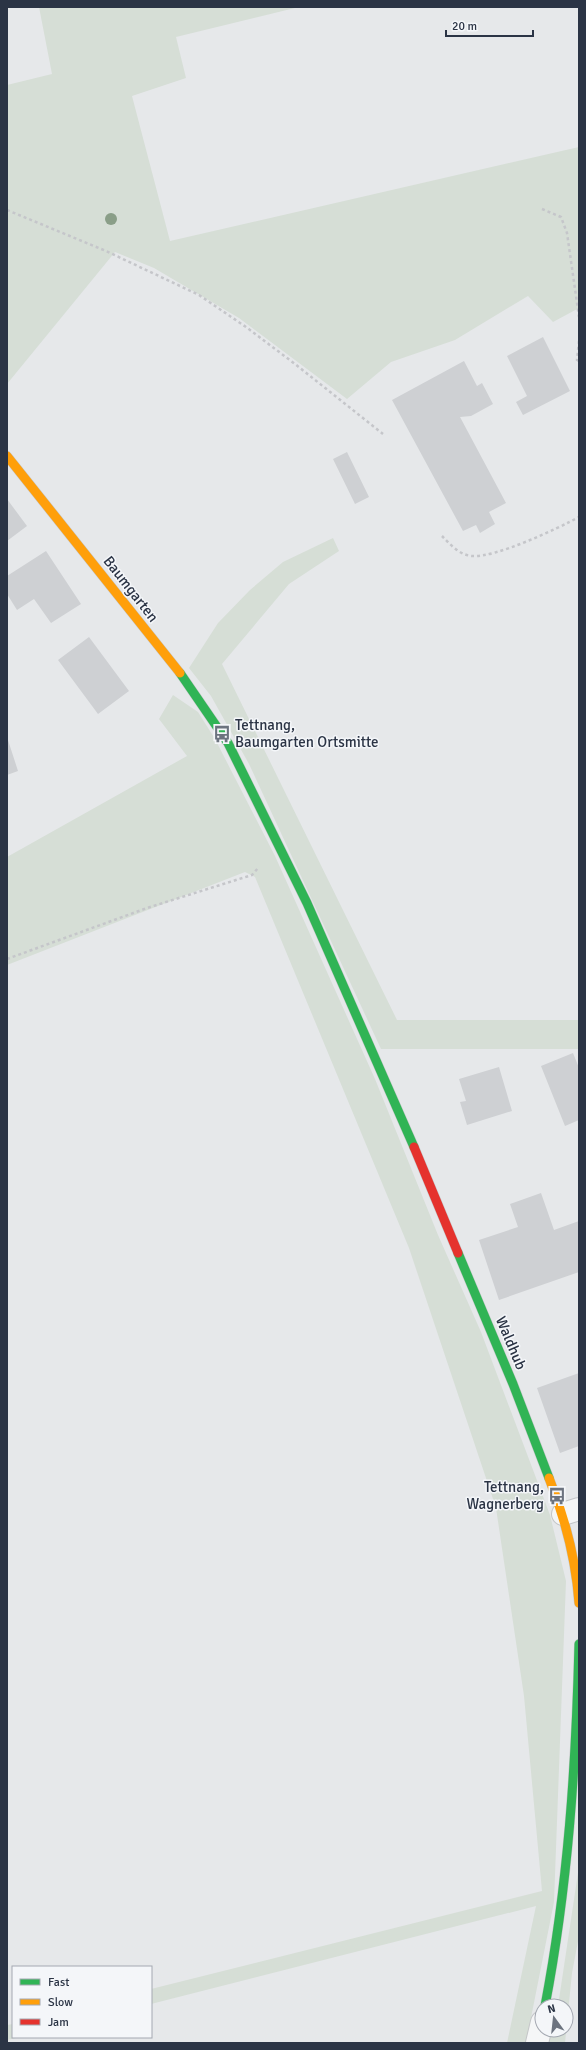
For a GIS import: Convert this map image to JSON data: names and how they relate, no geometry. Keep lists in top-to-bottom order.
{
  "streets": {
    "street": ["Baumgarten", "Waldhub"]
  },
  "crossings": [
    ["Baumgarten", "Waldhub"]
  ],
  "places": {
    "bus stop": ["Tettnang, Baumgarten Ortsmitte", "Tettnang, Wagnerberg"]
  },
  "legend": ["Fast", "Slow", "Jam"],
  "scale_bar": "20 m",
  "north": "top"
}
